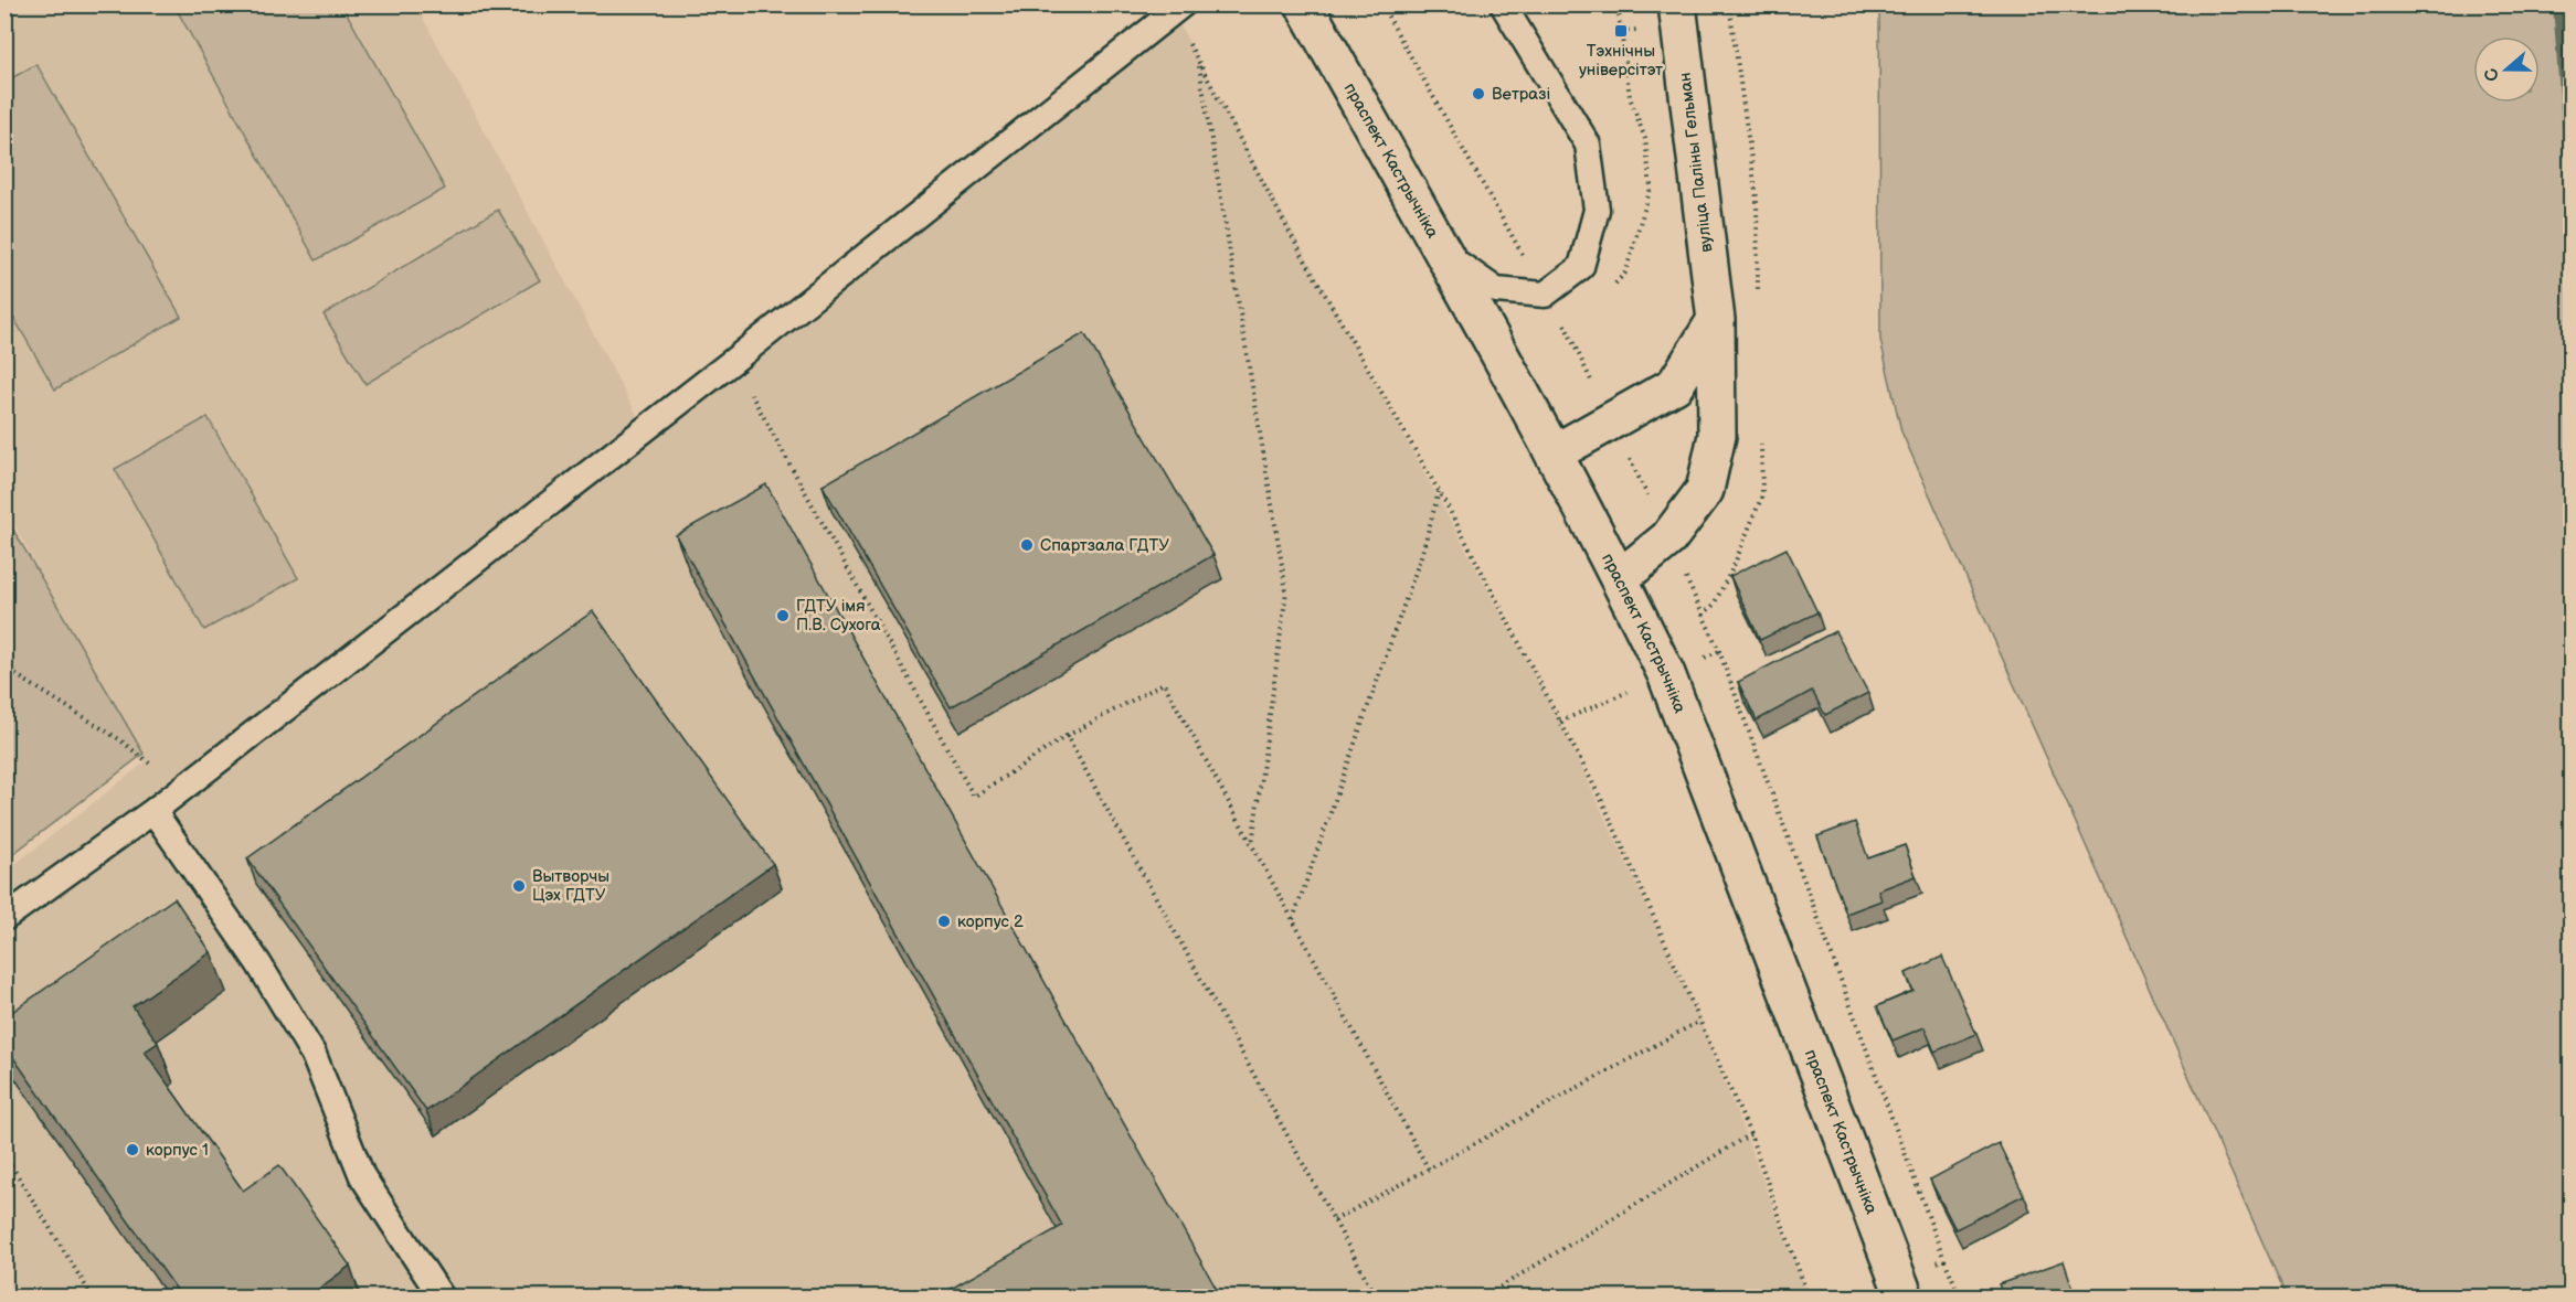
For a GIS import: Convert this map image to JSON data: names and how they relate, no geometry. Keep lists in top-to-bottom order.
{
  "streets": {
    "main road": ["праспект Кастрычніка", "вуліца Паліны Гельман"]
  },
  "crossings": [
    ["праспект Кастрычніка", "вуліца Паліны Гельман"]
  ],
  "places": {
    "transit": ["Тэхнічны універсітэт"],
    "other": [
      "Ветразі",
      "Спартзала ГДТУ",
      "ГДТУ імя П.В. Сухога",
      "Вытворчы Цэх ГДТУ",
      "корпус 2",
      "корпус 1"
    ]
  },
  "north": "left"
}
